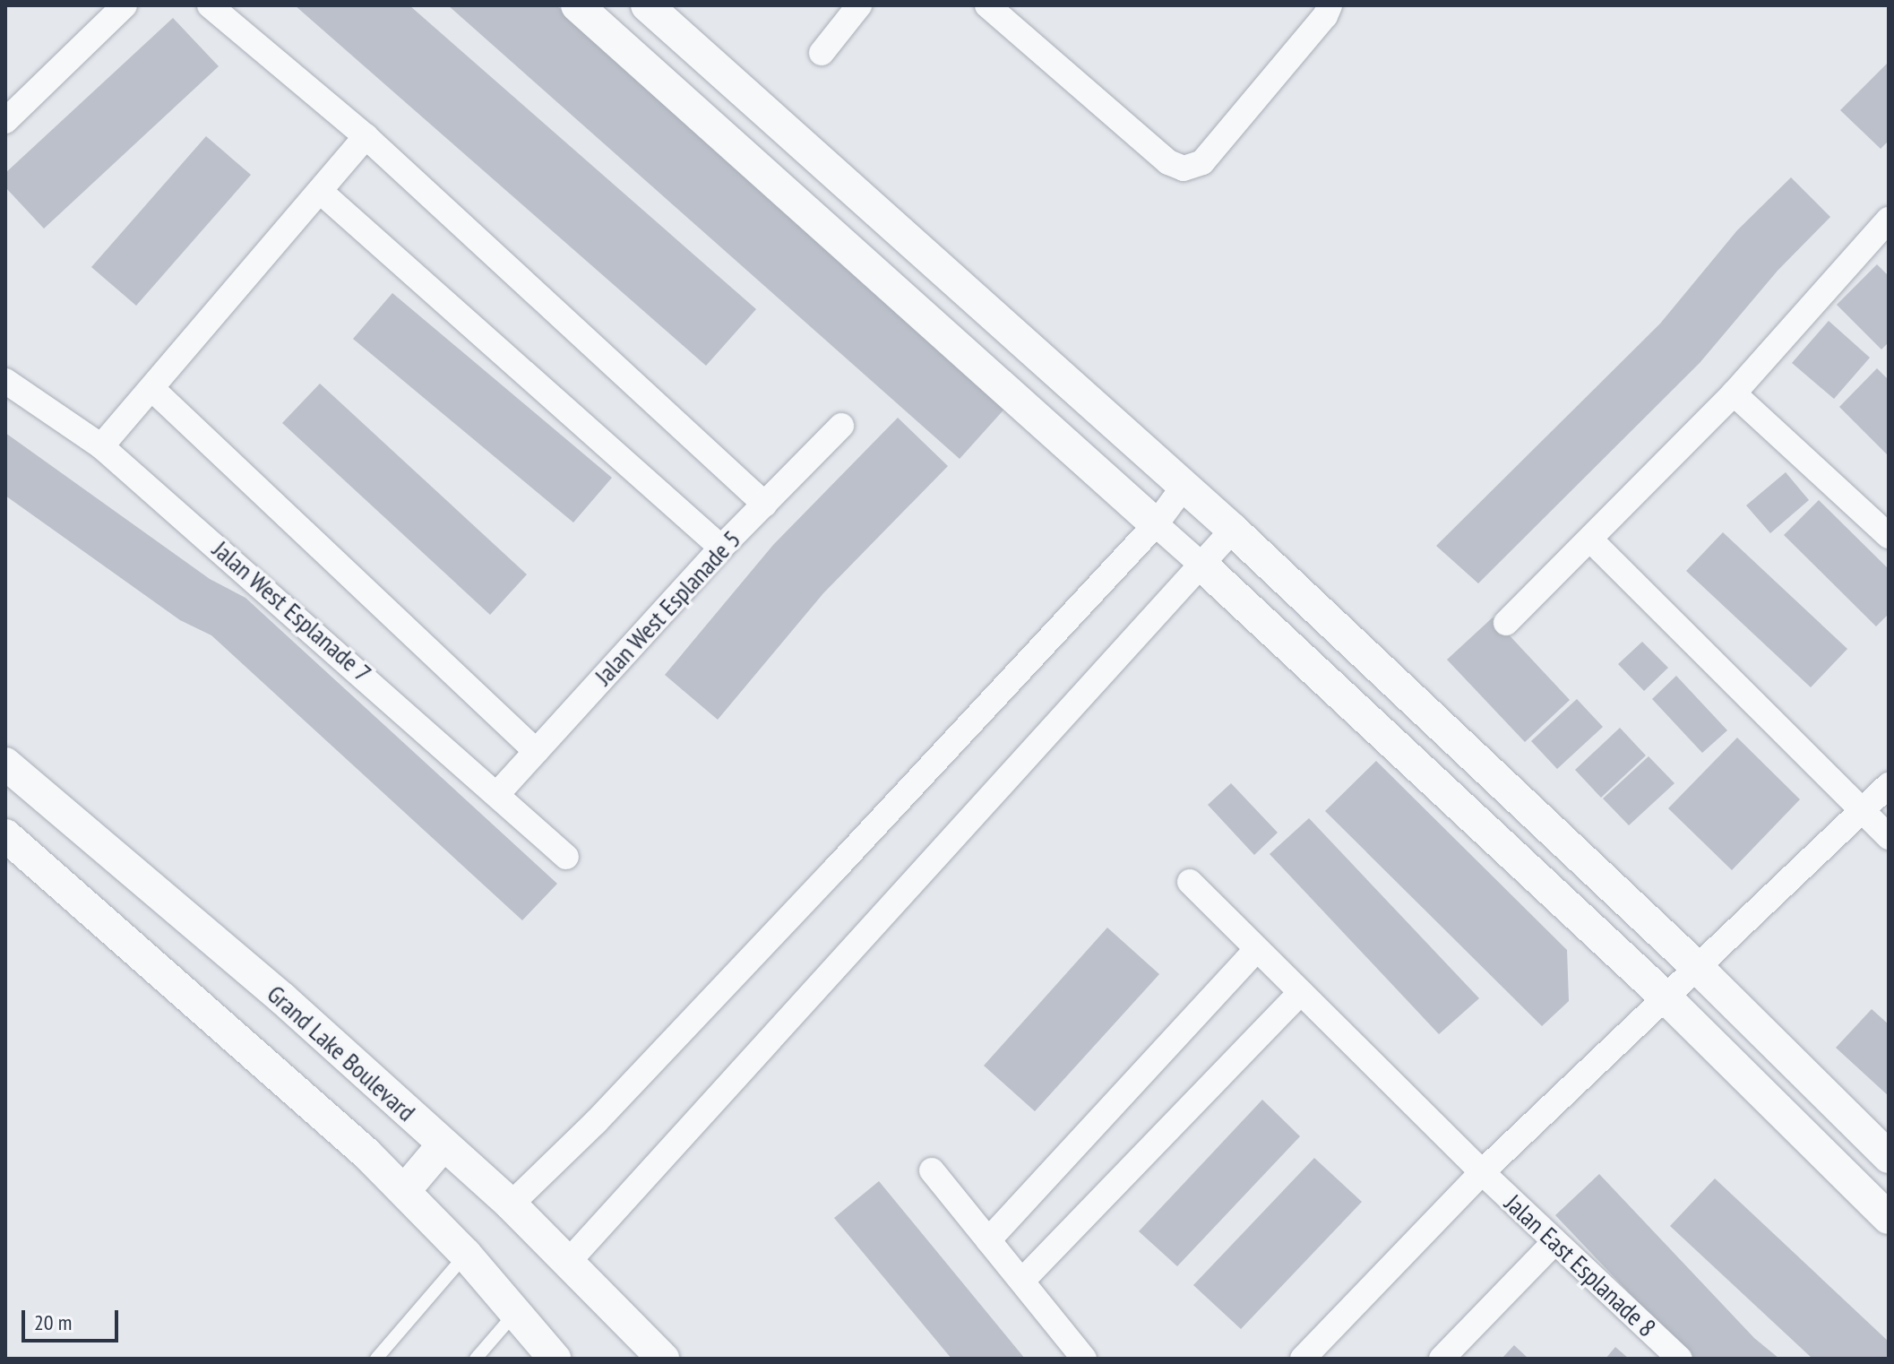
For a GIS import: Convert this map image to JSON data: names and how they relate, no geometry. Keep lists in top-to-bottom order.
{
  "streets": {
    "street": [
      "Jalan West Esplanade 5",
      "Jalan West Esplanade 7",
      "Grand Lake Boulevard",
      "Jalan East Esplanade 8"
    ]
  },
  "crossings": [
    ["Jalan West Esplanade 5", "Jalan West Esplanade 7"]
  ],
  "scale_bar": "20 m"
}
